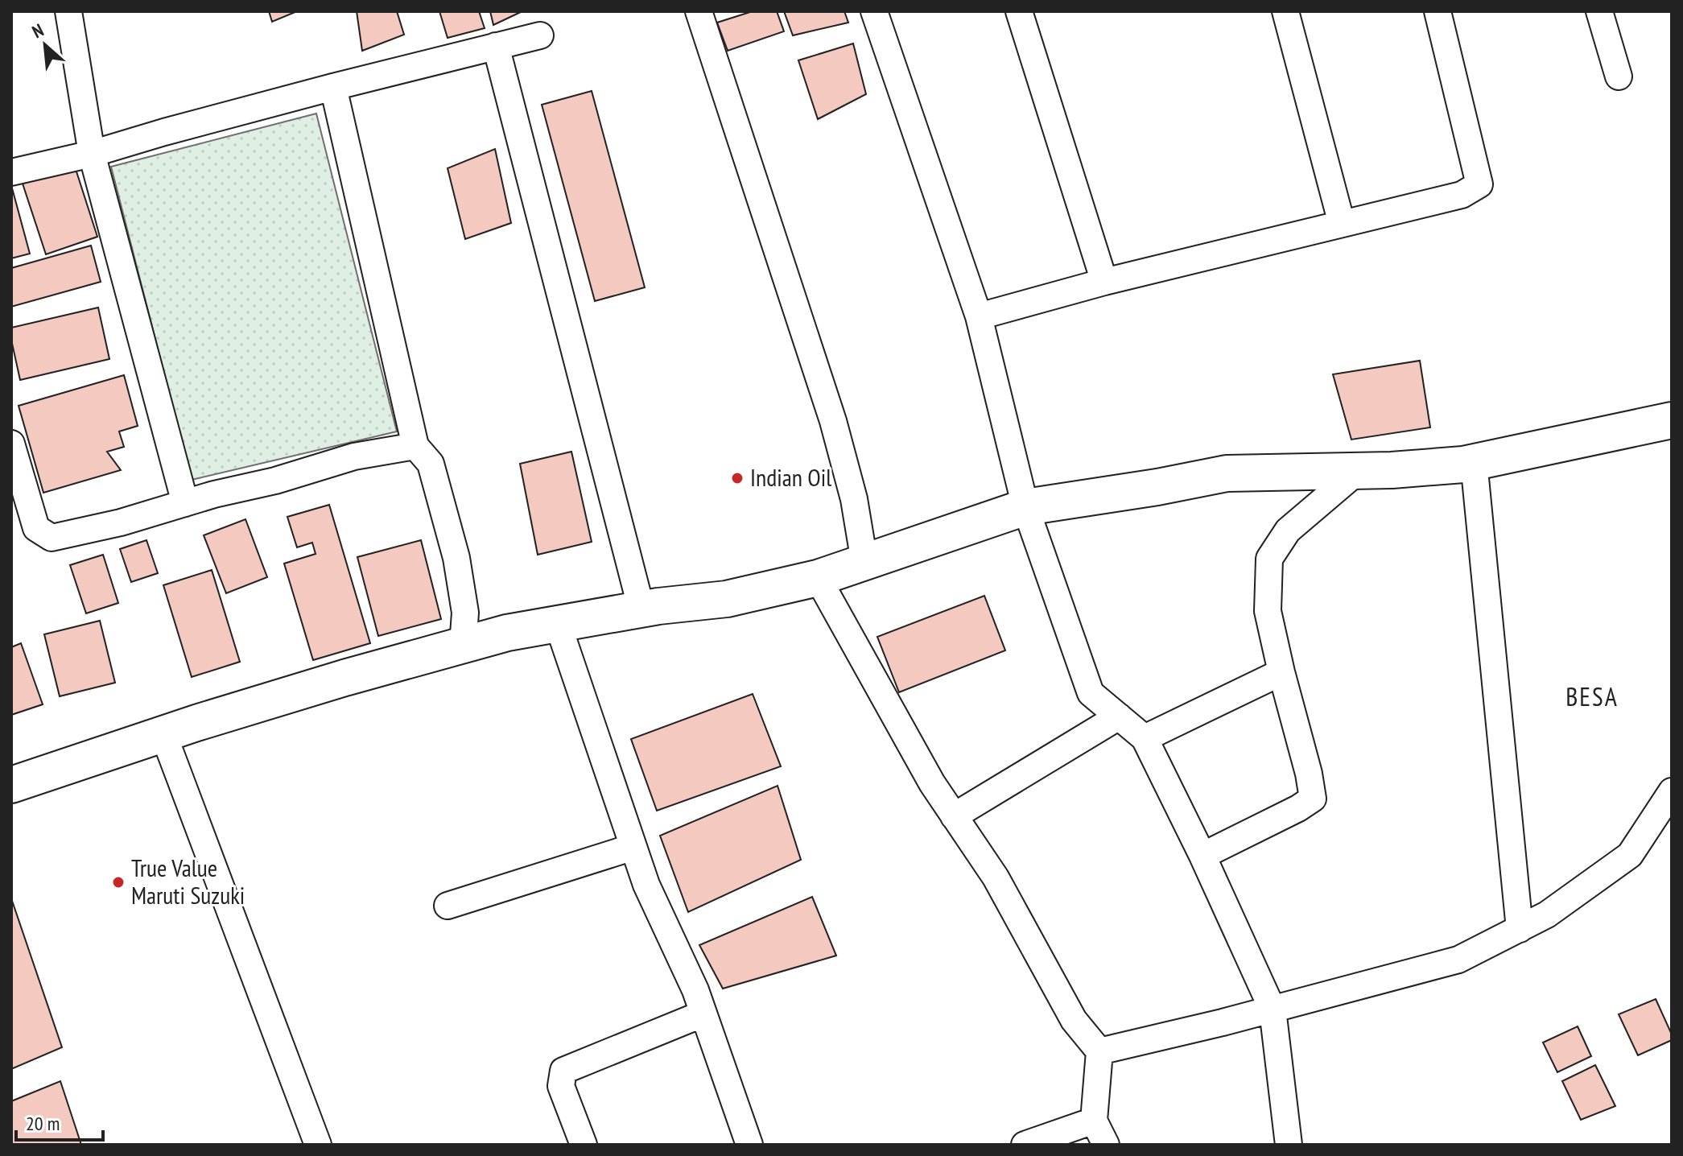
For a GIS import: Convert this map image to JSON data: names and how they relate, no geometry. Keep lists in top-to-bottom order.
{
  "districts": ["BESA"],
  "places": ["Indian Oil", "True Value Maruti Suzuki"],
  "scale_bar": "20 m",
  "north": "top left"
}
